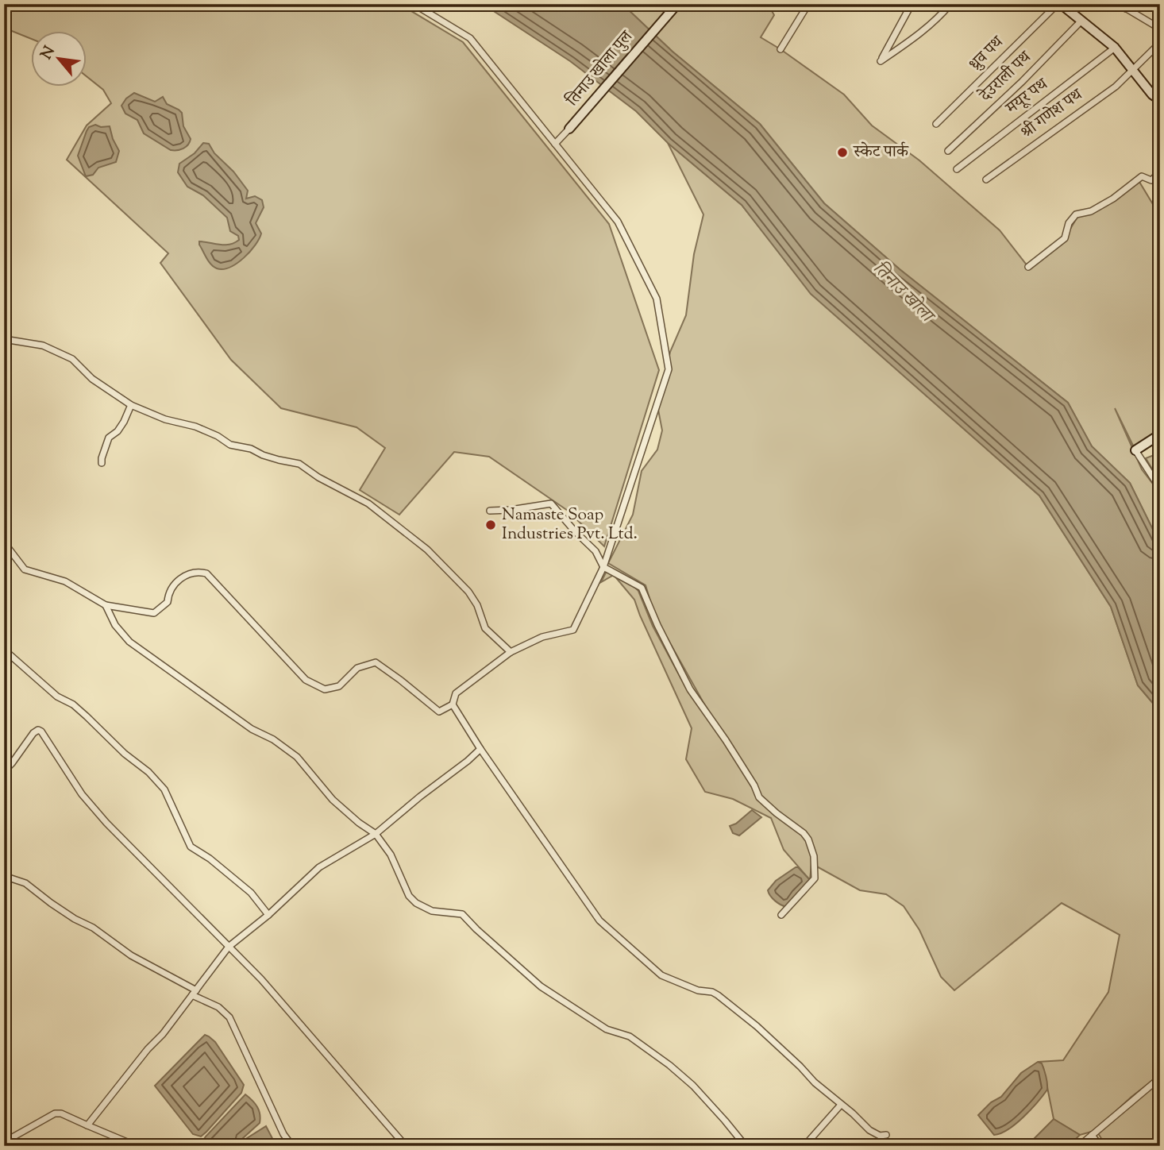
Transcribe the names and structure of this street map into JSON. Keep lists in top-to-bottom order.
{
  "streets": {
    "street": [
      "ध्रुव पथ",
      "तिनाउ खोला पुल",
      "देउराली पथ",
      "मयूर पथ",
      "श्री गणेश पथ"
    ]
  },
  "water": ["तिनाउ खोला"],
  "places": ["स्केट पार्क", "Namaste Soap Industries Pvt. Ltd."],
  "north": "top left"
}
